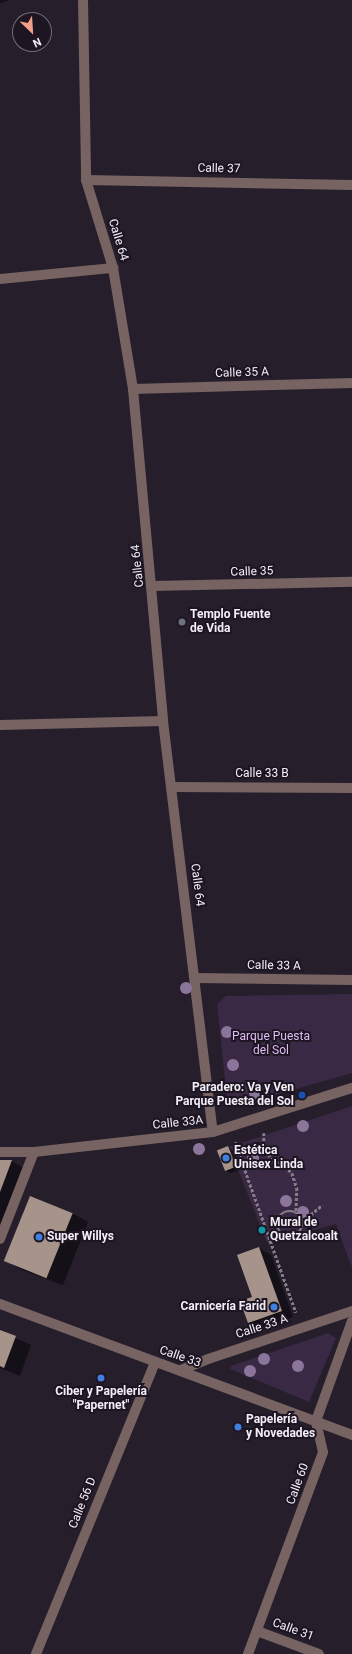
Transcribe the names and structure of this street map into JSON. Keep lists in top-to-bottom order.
{
  "streets": {
    "street": [
      "Calle 37",
      "Calle 64",
      "Calle 35 A",
      "Calle 35",
      "Calle 33 B",
      "Calle 33 A",
      "Calle 33A",
      "Calle 33",
      "Calle 60",
      "Calle 56 D",
      "Calle 31"
    ]
  },
  "crossings": [
    ["Calle 37", "Calle 64"],
    ["Calle 64", "Calle 35 A"],
    ["Calle 64", "Calle 35"],
    ["Calle 64", "Calle 33 B"],
    ["Calle 64", "Calle 33 A"],
    ["Calle 64", "Calle 33A"],
    ["Calle 33 A", "Calle 33"],
    ["Calle 33", "Calle 60"],
    ["Calle 33", "Calle 56 D"],
    ["Calle 60", "Calle 31"]
  ],
  "parks": ["Parque Puesta del Sol"],
  "places": [
    "Templo Fuente de Vida",
    "Paradero: Va y Ven Parque Puesta del Sol",
    "Estética Unisex Linda",
    "Mural de Quetzalcoalt",
    "Super Willys",
    "Carnicería Farid",
    "Ciber y Papelería \"Papernet\"",
    "Papelería y Novedades"
  ],
  "north": "bottom right"
}
